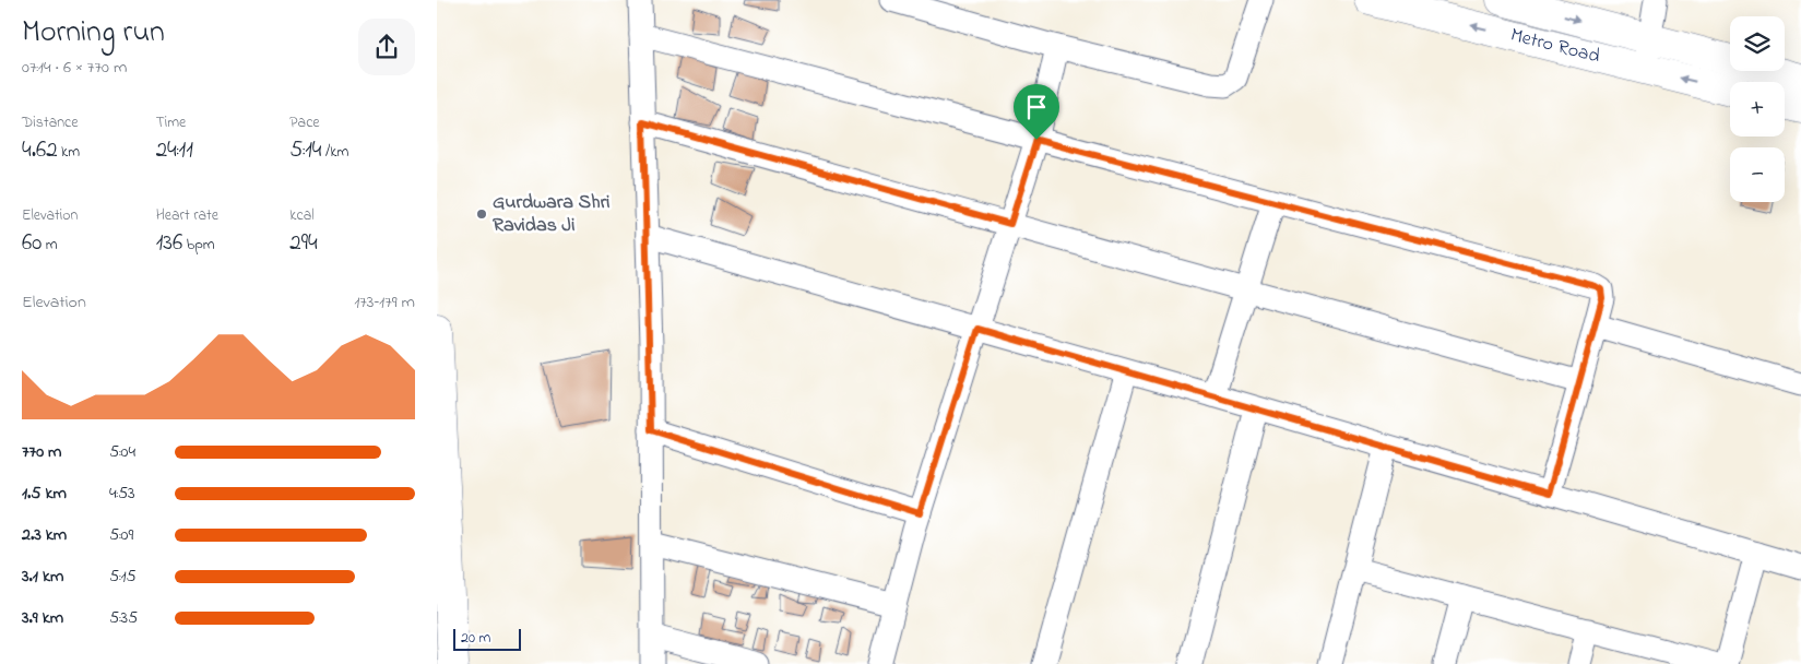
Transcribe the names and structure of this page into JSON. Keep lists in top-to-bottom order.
{
  "streets": {
    "street": ["Metro Road"]
  },
  "places": ["Gurdwara Shri Ravidas Ji"],
  "scale_bar": "20 m",
  "page": {
    "heading": ["Morning run", "07:14 · 6 × 770 m"],
    "map_buttons": ["+", "−"],
    "stats": [
      ["Distance", "4.62 km"],
      ["Time", "24:11"],
      ["Pace", "5:14 /km"],
      ["Elevation", "60 m"],
      ["Heart rate", "136 bpm"],
      ["kcal", "294"]
    ],
    "chart": ["Elevation", "173–179 m"],
    "list": [
      {
        "name": "770 m",
        "note": "5:04"
      },
      {
        "name": "1.5 km",
        "note": "4:53"
      },
      {
        "name": "2.3 km",
        "note": "5:09"
      },
      {
        "name": "3.1 km",
        "note": "5:15"
      },
      {
        "name": "3.9 km",
        "note": "5:35"
      }
    ],
    "scale": "20 m"
  }
}
